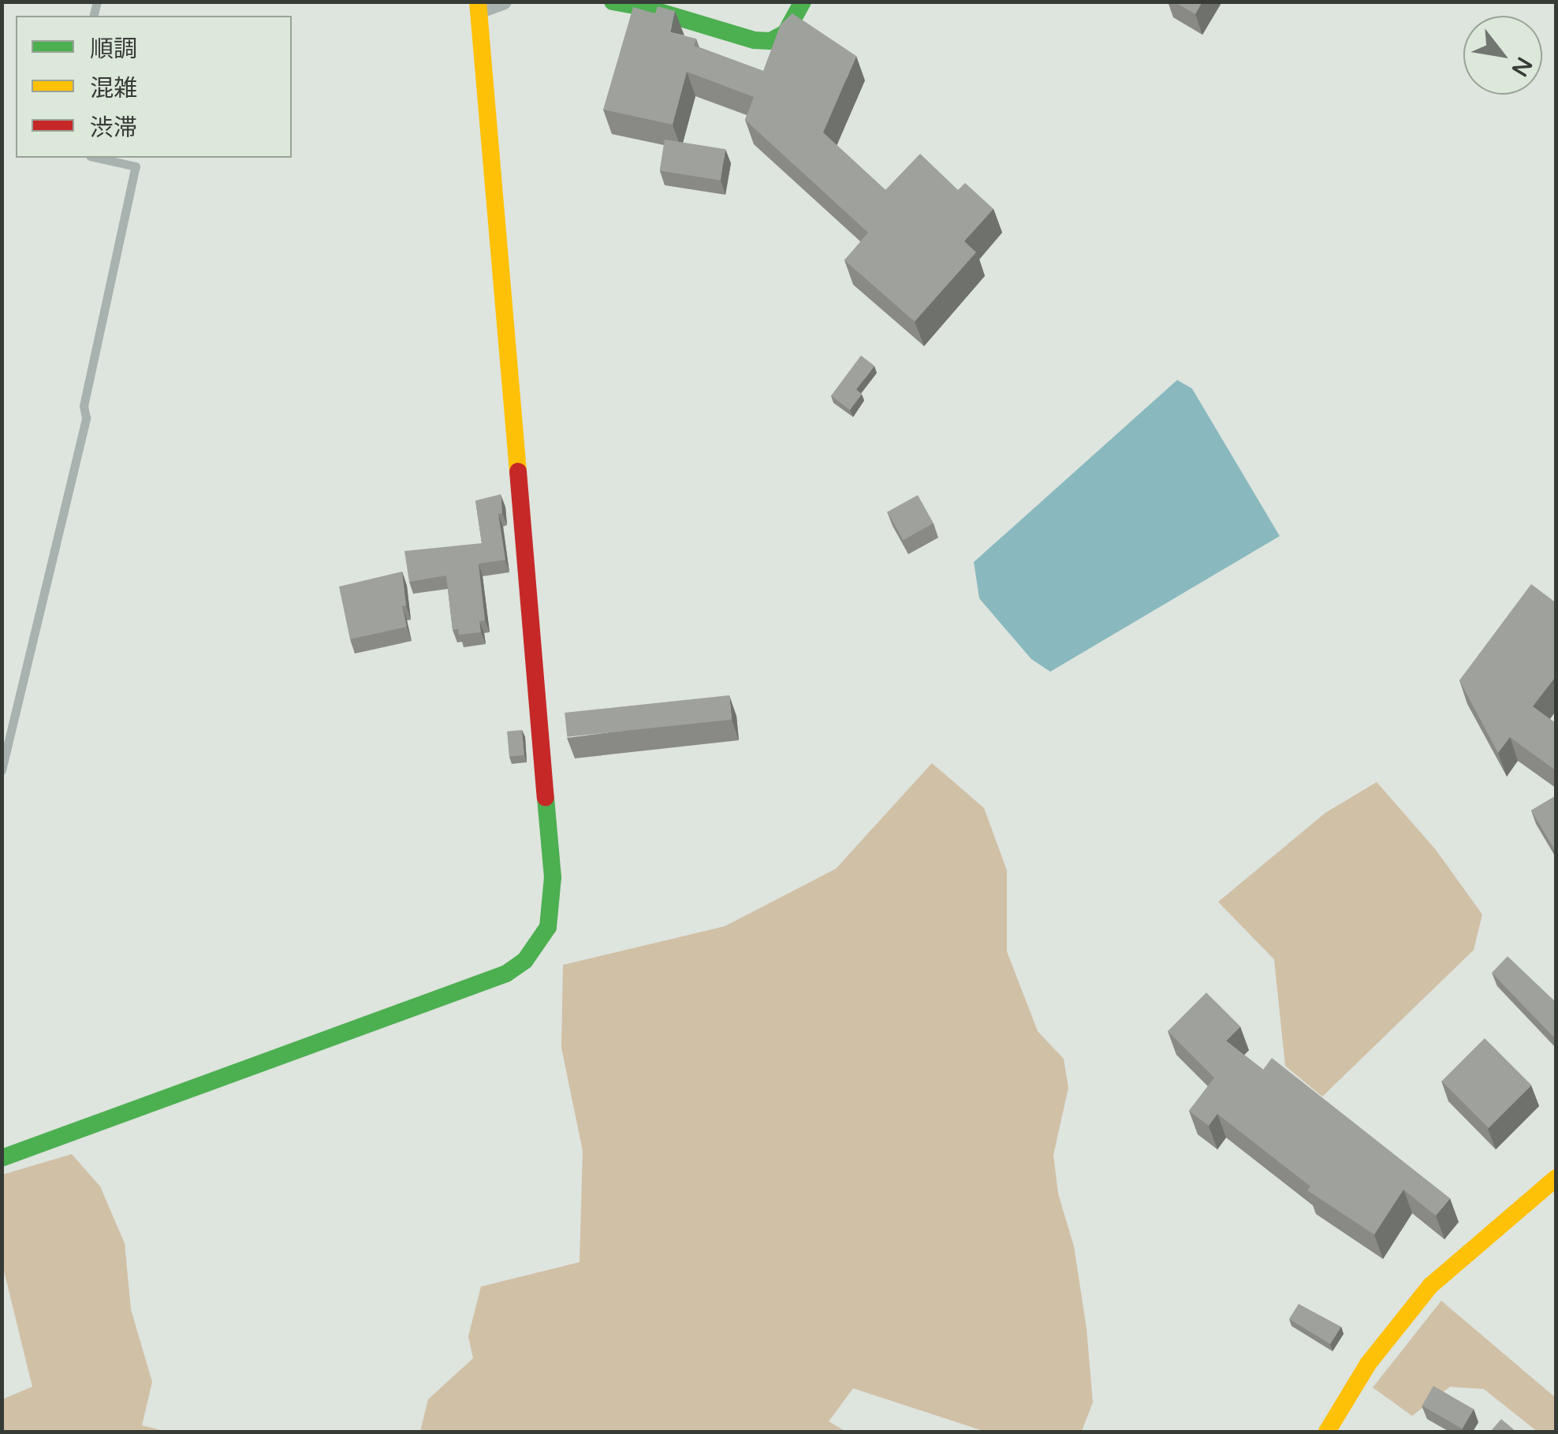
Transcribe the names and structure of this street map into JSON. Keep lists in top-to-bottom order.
{
  "legend": ["順調", "混雑", "渋滞"],
  "north": "bottom right"
}
